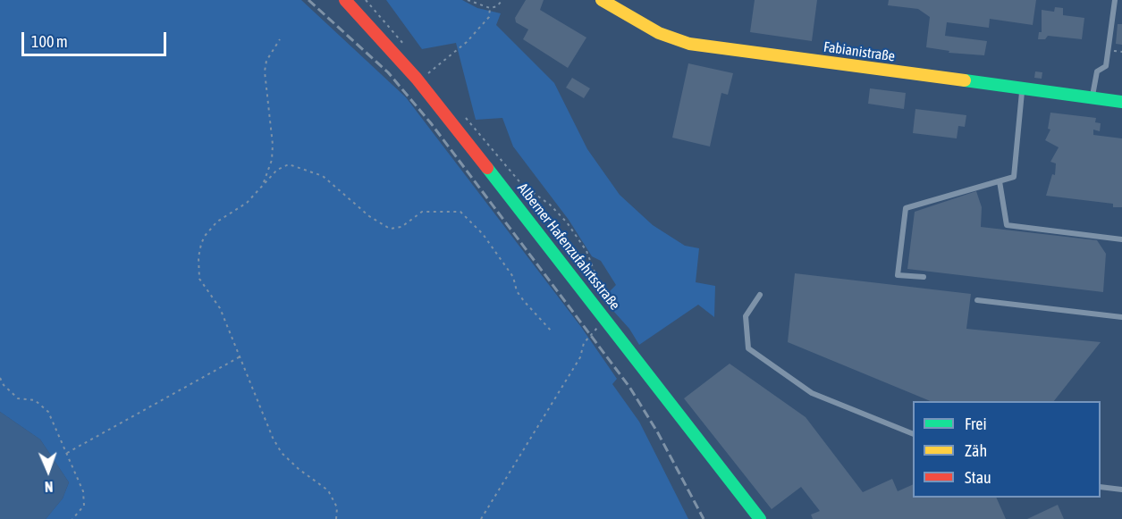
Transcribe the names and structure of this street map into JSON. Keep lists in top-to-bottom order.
{
  "streets": {
    "main road": ["Fabianistraße", "Alberner Hafenzufahrtsstraße"]
  },
  "legend": ["Frei", "Zäh", "Stau"],
  "scale_bar": "100 m",
  "north": "bottom"
}
